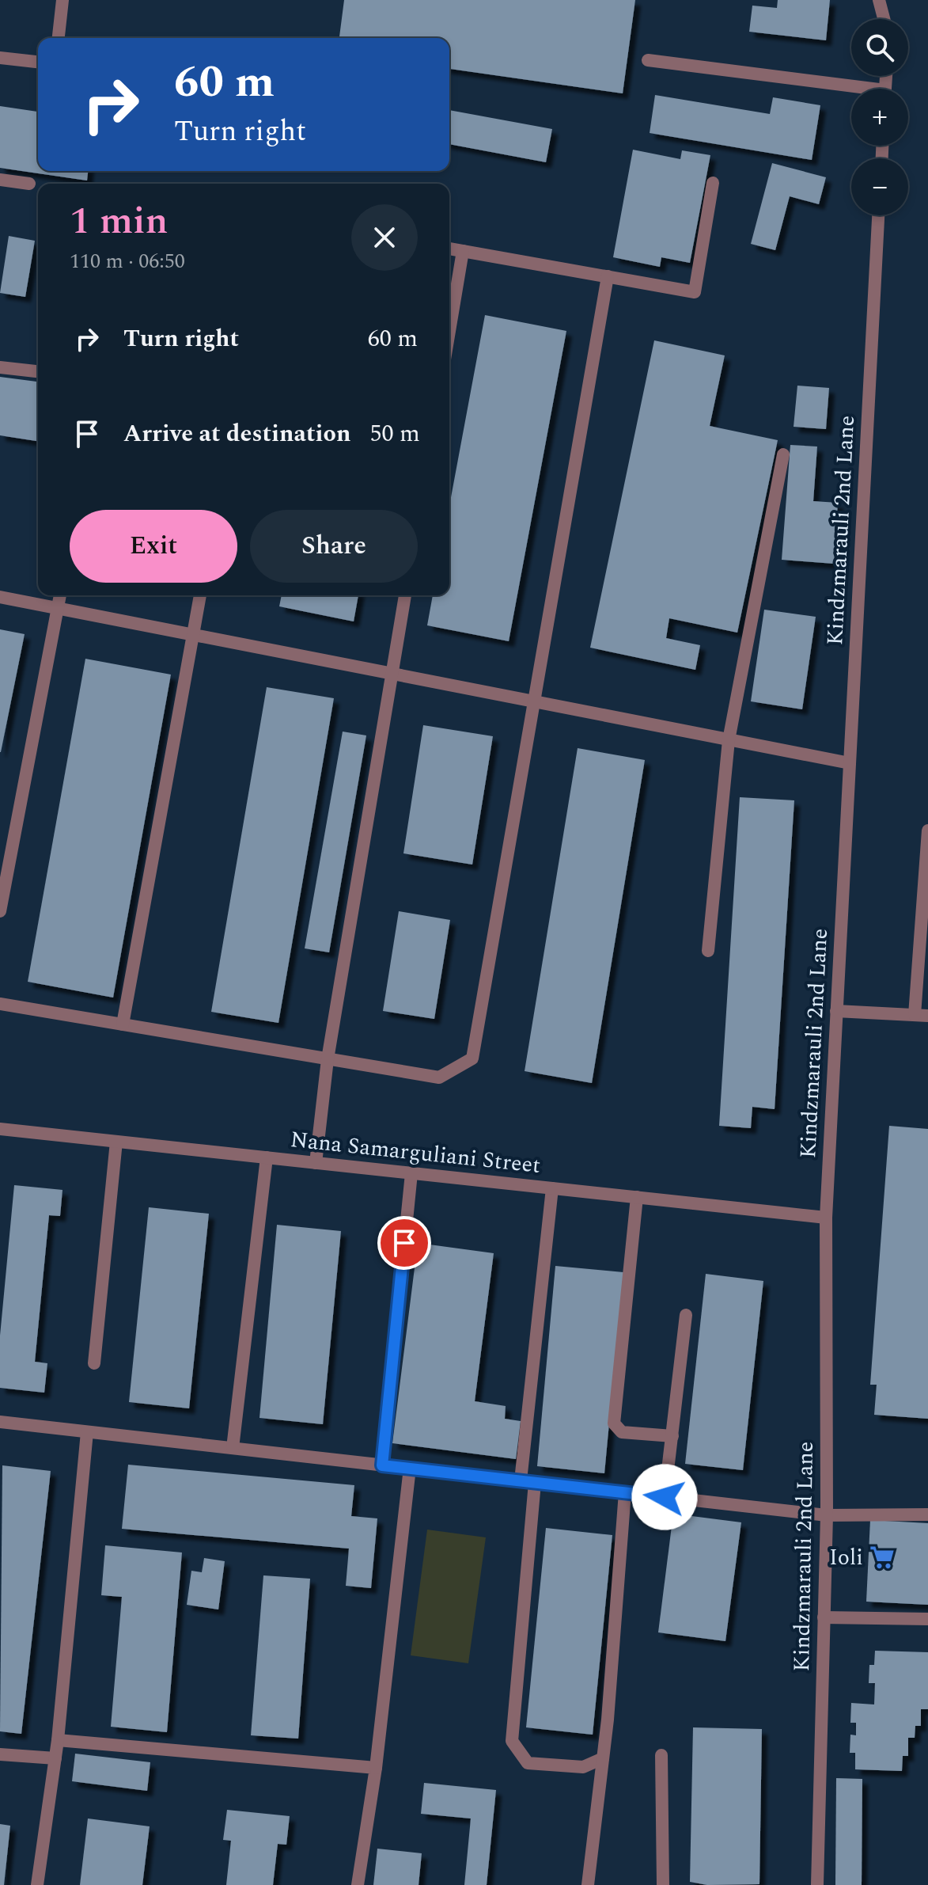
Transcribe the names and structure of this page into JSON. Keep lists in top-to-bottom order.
{
  "streets": {
    "street": ["Kindzmarauli 2nd Lane", "Nana Samarguliani Street"]
  },
  "crossings": [
    ["Kindzmarauli 2nd Lane", "Nana Samarguliani Street"]
  ],
  "places": {
    "supermarket": ["Ioli"]
  },
  "page": {
    "map_buttons": ["+", "−"],
    "turn": ["60 m", "Turn right"],
    "heading": ["1 min", "110 m · 06:50"],
    "list": [
      {
        "name": "Turn right",
        "value": "60 m"
      },
      {
        "name": "Arrive at destination",
        "value": "50 m"
      }
    ],
    "buttons": ["Exit", "Share"]
  }
}
